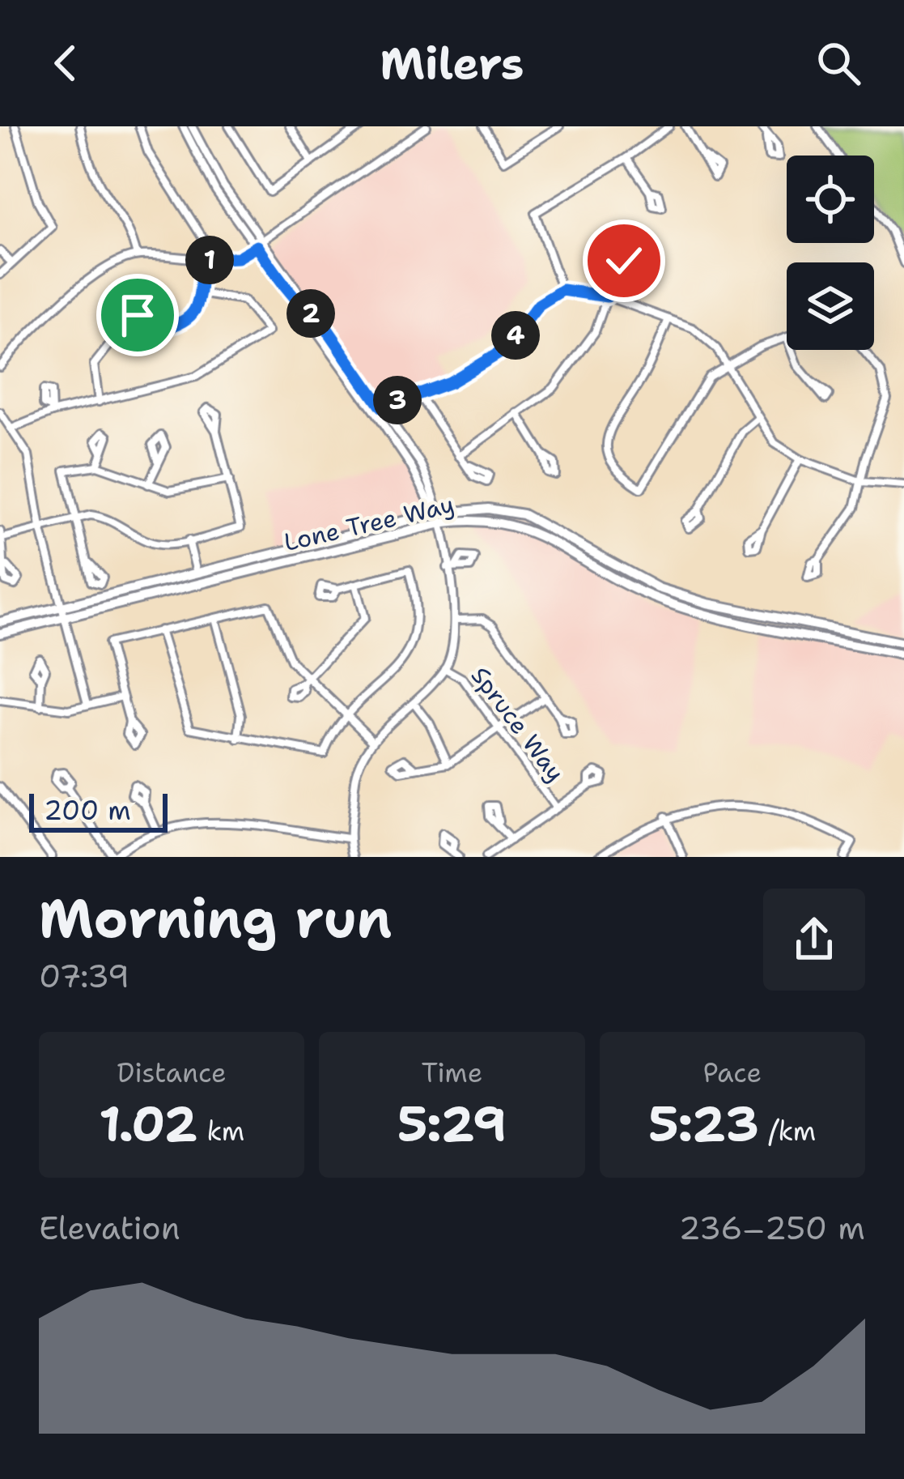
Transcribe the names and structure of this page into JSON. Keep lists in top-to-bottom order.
{
  "streets": {
    "main road": ["Lone Tree Way"],
    "street": ["Spruce Way"]
  },
  "scale_bar": "200 m",
  "page": {
    "header": "Milers",
    "pins": [
      "1",
      "2",
      "4",
      "3"
    ],
    "scale": "200 m",
    "heading": ["Morning run", "07:39"],
    "stats": [
      ["Distance", "1.02 km"],
      ["Time", "5:29"],
      ["Pace", "5:23 /km"]
    ],
    "chart": ["Elevation", "236–250 m"]
  }
}
